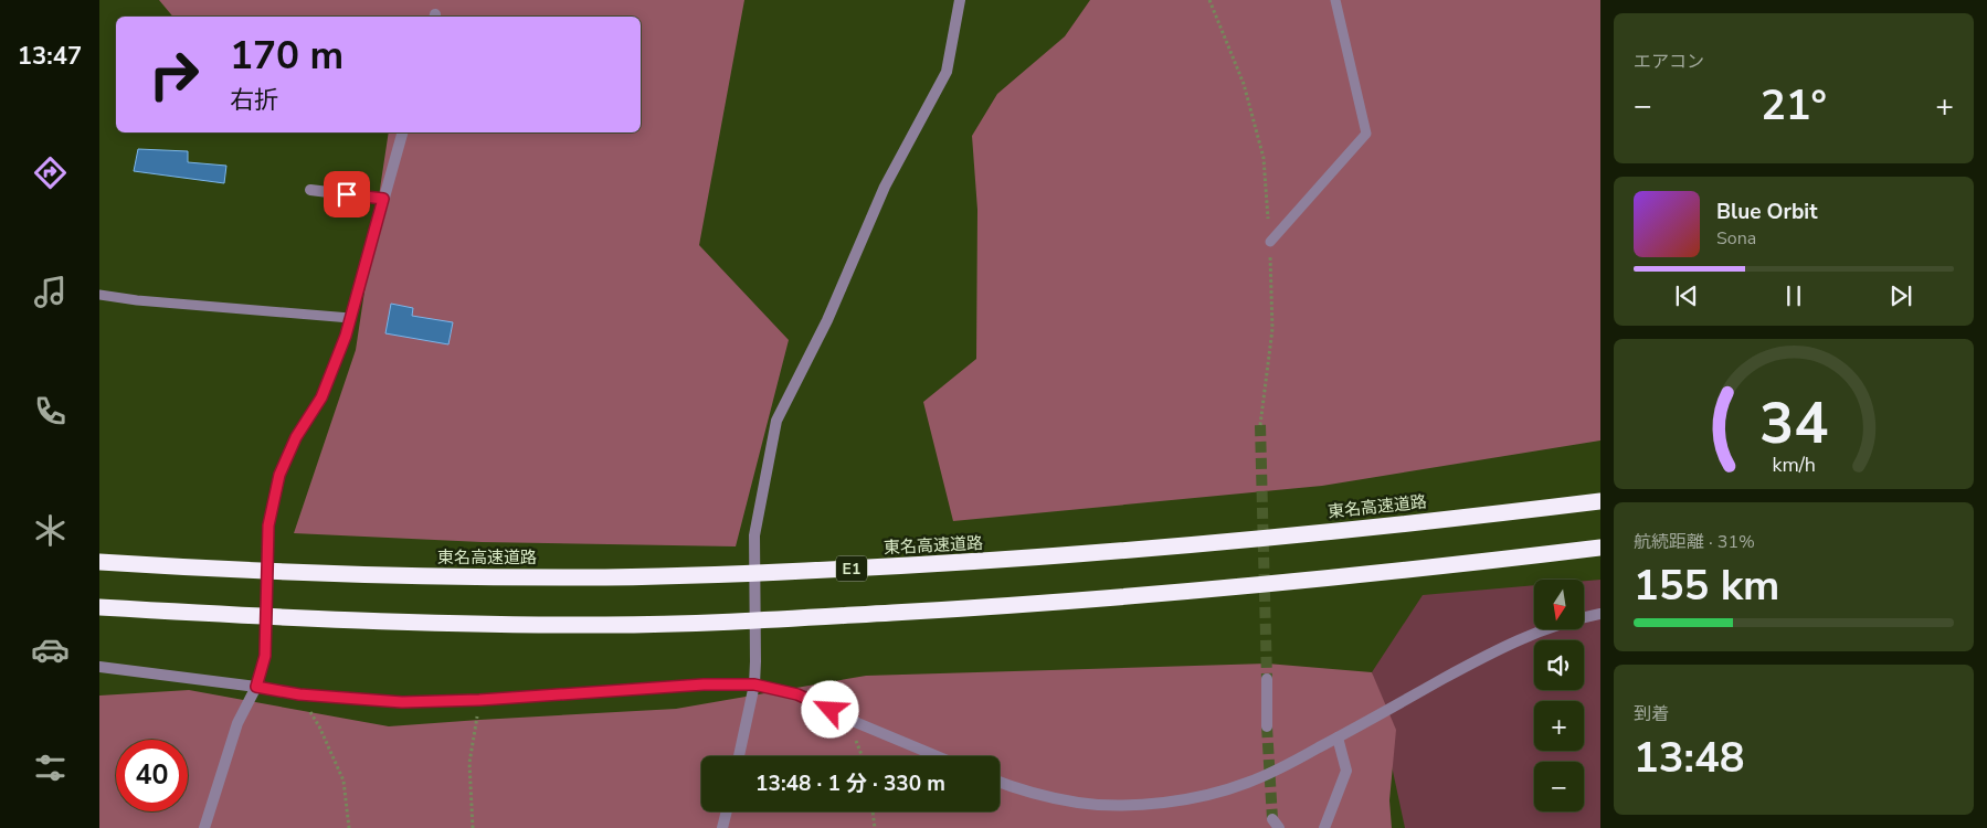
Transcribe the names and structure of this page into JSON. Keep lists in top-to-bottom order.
{
  "streets": {
    "highway": ["東名高速道路", "E1"]
  },
  "north": "bottom",
  "page": {
    "tabs": "13:47",
    "tile": [
      "エアコン",
      ["航続距離 · 31%", "155 km"],
      ["到着", "13:48"]
    ],
    "turn": ["170 m", "右折"],
    "heat": ["−", "21°", "+"],
    "song": ["Blue Orbit", "Sona"],
    "map_buttons": ["+", "−"],
    "limit": "40",
    "trip": "13:48 · 1 分 · 330 m",
    "gauge": ["34", "km/h"]
  }
}
